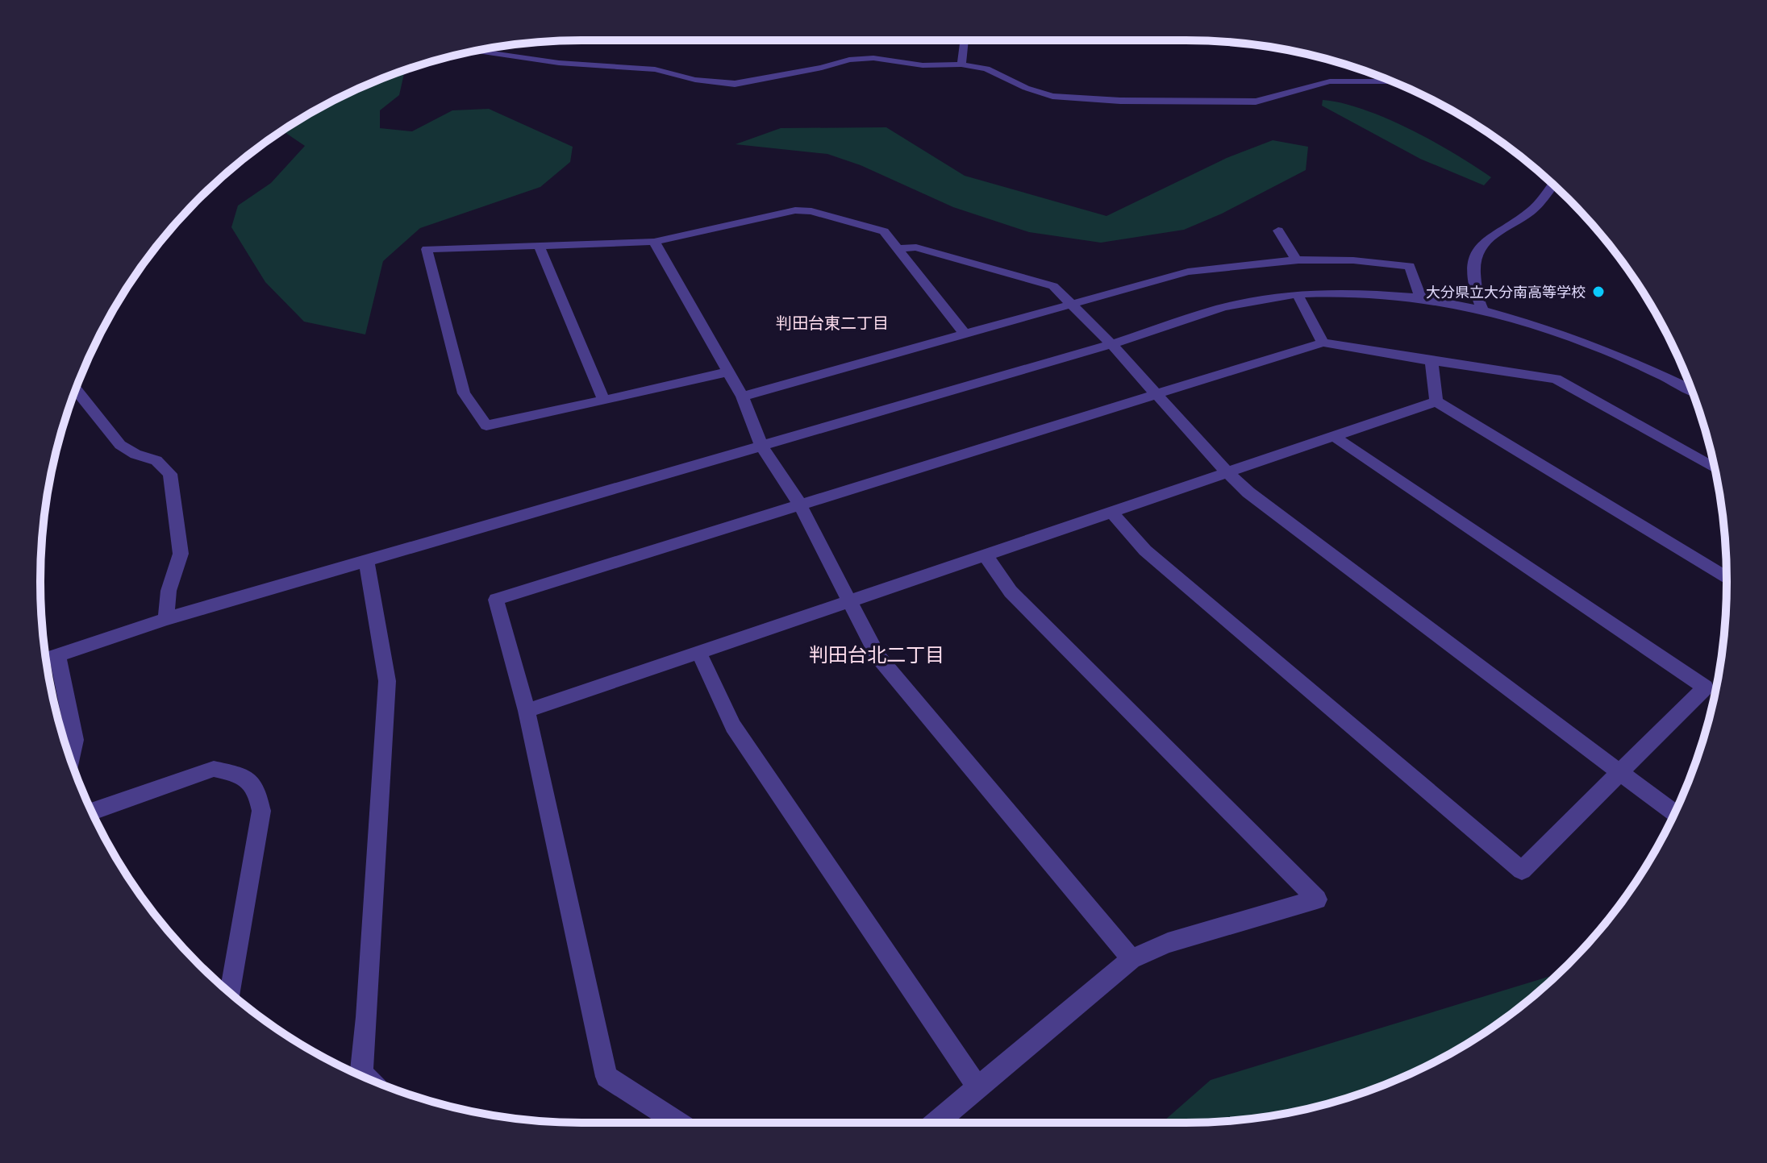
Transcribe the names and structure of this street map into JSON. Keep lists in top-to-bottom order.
{
  "districts": ["判田台東二丁目", "判田台北二丁目"],
  "places": ["大分県立大分南高等学校"]
}
